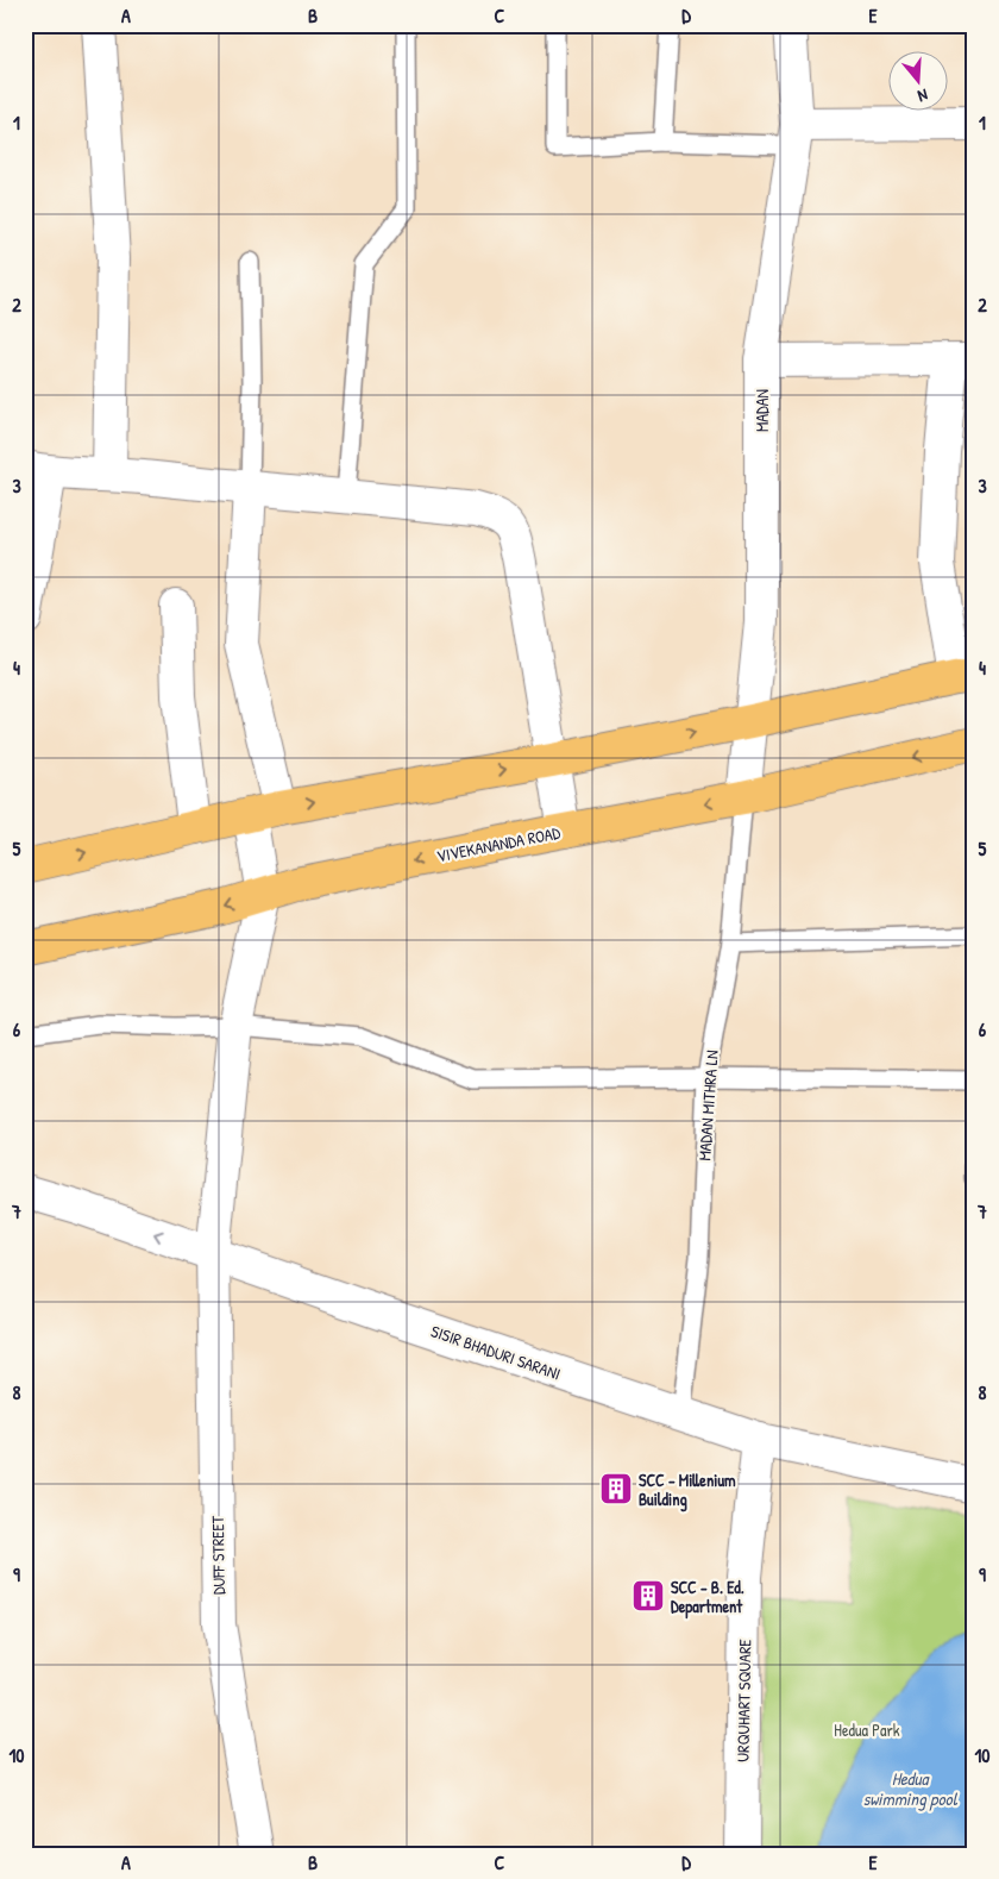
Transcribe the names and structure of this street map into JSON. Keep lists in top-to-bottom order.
{
  "streets": {
    "main road": ["VIVEKANANDA ROAD"],
    "street": [
      "MADAN",
      "SISIR BHADURI SARANI",
      "DUFF STREET",
      "URQUHART SQUARE"
    ],
    "lane": ["MADAN MITHRA LN"]
  },
  "crossings": [
    ["MADAN", "VIVEKANANDA ROAD"],
    ["MADAN", "MADAN MITHRA LN"],
    ["VIVEKANANDA ROAD", "MADAN MITHRA LN"],
    ["VIVEKANANDA ROAD", "DUFF STREET"],
    ["MADAN MITHRA LN", "SISIR BHADURI SARANI"],
    ["SISIR BHADURI SARANI", "DUFF STREET"],
    ["SISIR BHADURI SARANI", "URQUHART SQUARE"]
  ],
  "water": ["Hedua swimming pool"],
  "parks": ["Hedua Park"],
  "places": {
    "building": ["SCC - Millenium Building", "SCC - B. Ed. Department"]
  },
  "north": "bottom",
  "grid": {
    "columns": [
      "A",
      "B",
      "C",
      "D",
      "E"
    ],
    "rows": [
      "1",
      "2",
      "3",
      "4",
      "5",
      "6",
      "7",
      "8",
      "9",
      "10"
    ]
  }
}
